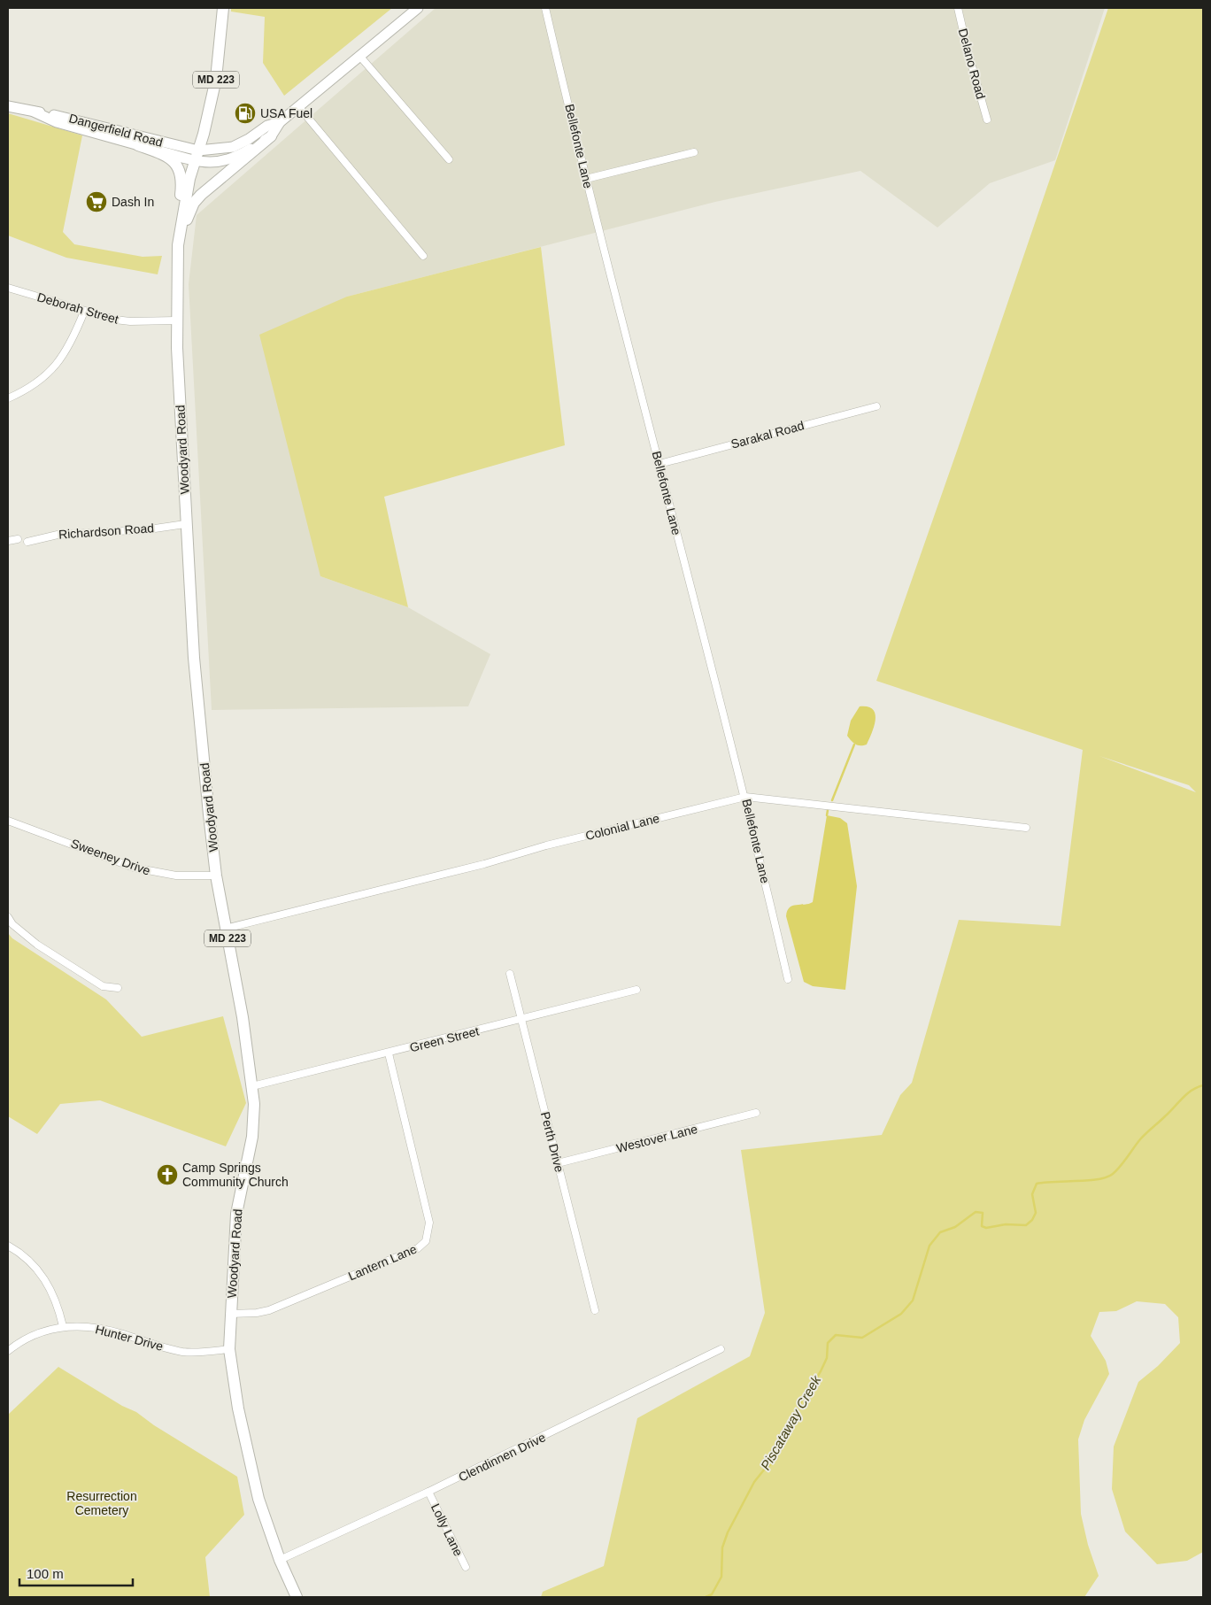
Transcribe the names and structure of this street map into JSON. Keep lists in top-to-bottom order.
{
  "streets": {
    "main road": ["MD 223", "Dangerfield Road", "Woodyard Road"],
    "street": [
      "Delano Road",
      "Bellefonte Lane",
      "Deborah Street",
      "Sarakal Road",
      "Richardson Road",
      "Colonial Lane",
      "Sweeney Drive",
      "Green Street",
      "Westover Lane",
      "Perth Drive",
      "Lantern Lane",
      "Hunter Drive",
      "Clendinnen Drive",
      "Lolly Lane"
    ]
  },
  "crossings": [
    ["Dangerfield Road", "Woodyard Road"],
    ["Bellefonte Lane", "Sarakal Road"],
    ["Bellefonte Lane", "Colonial Lane"],
    ["Deborah Street", "Woodyard Road"],
    ["Woodyard Road", "Richardson Road"],
    ["Woodyard Road", "Colonial Lane"],
    ["Woodyard Road", "Sweeney Drive"],
    ["Woodyard Road", "Green Street"],
    ["Woodyard Road", "Lantern Lane"],
    ["Woodyard Road", "Hunter Drive"],
    ["Woodyard Road", "Clendinnen Drive"],
    ["Green Street", "Perth Drive"],
    ["Green Street", "Lantern Lane"],
    ["Westover Lane", "Perth Drive"],
    ["Clendinnen Drive", "Lolly Lane"]
  ],
  "water": ["Piscataway Creek"],
  "parks": ["Resurrection Cemetery"],
  "places": {
    "fuel station": ["USA Fuel"],
    "supermarket": ["Dash In"],
    "church": ["Camp Springs Community Church"]
  },
  "scale_bar": "100 m"
}
